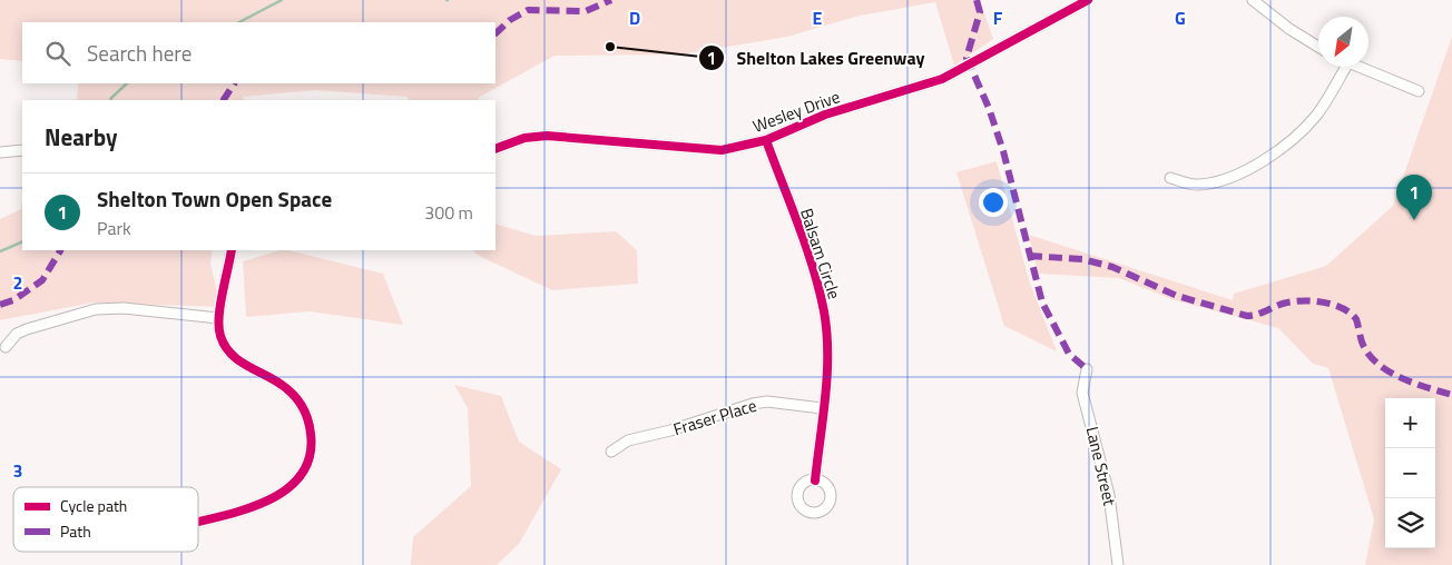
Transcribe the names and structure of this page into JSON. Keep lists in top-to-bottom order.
{
  "streets": {
    "street": [
      "Wesley Drive",
      "Balsam Circle",
      "Fraser Place",
      "Lane Street"
    ]
  },
  "crossings": [
    ["Wesley Drive", "Balsam Circle"],
    ["Balsam Circle", "Fraser Place"]
  ],
  "places": ["Shelton Lakes Greenway"],
  "legend": ["Cycle path", "Path"],
  "north": "bottom left",
  "page": {
    "search": "Search here",
    "heading": "Nearby",
    "list": [
      {
        "mark": "1",
        "name": "Shelton Town Open Space",
        "note": "Park",
        "value": "300 m"
      }
    ],
    "pins": "1",
    "map_buttons": ["+", "−"]
  },
  "grid": {
    "columns": [
      "D",
      "E",
      "F",
      "G"
    ],
    "rows": ["2", "3"]
  }
}
